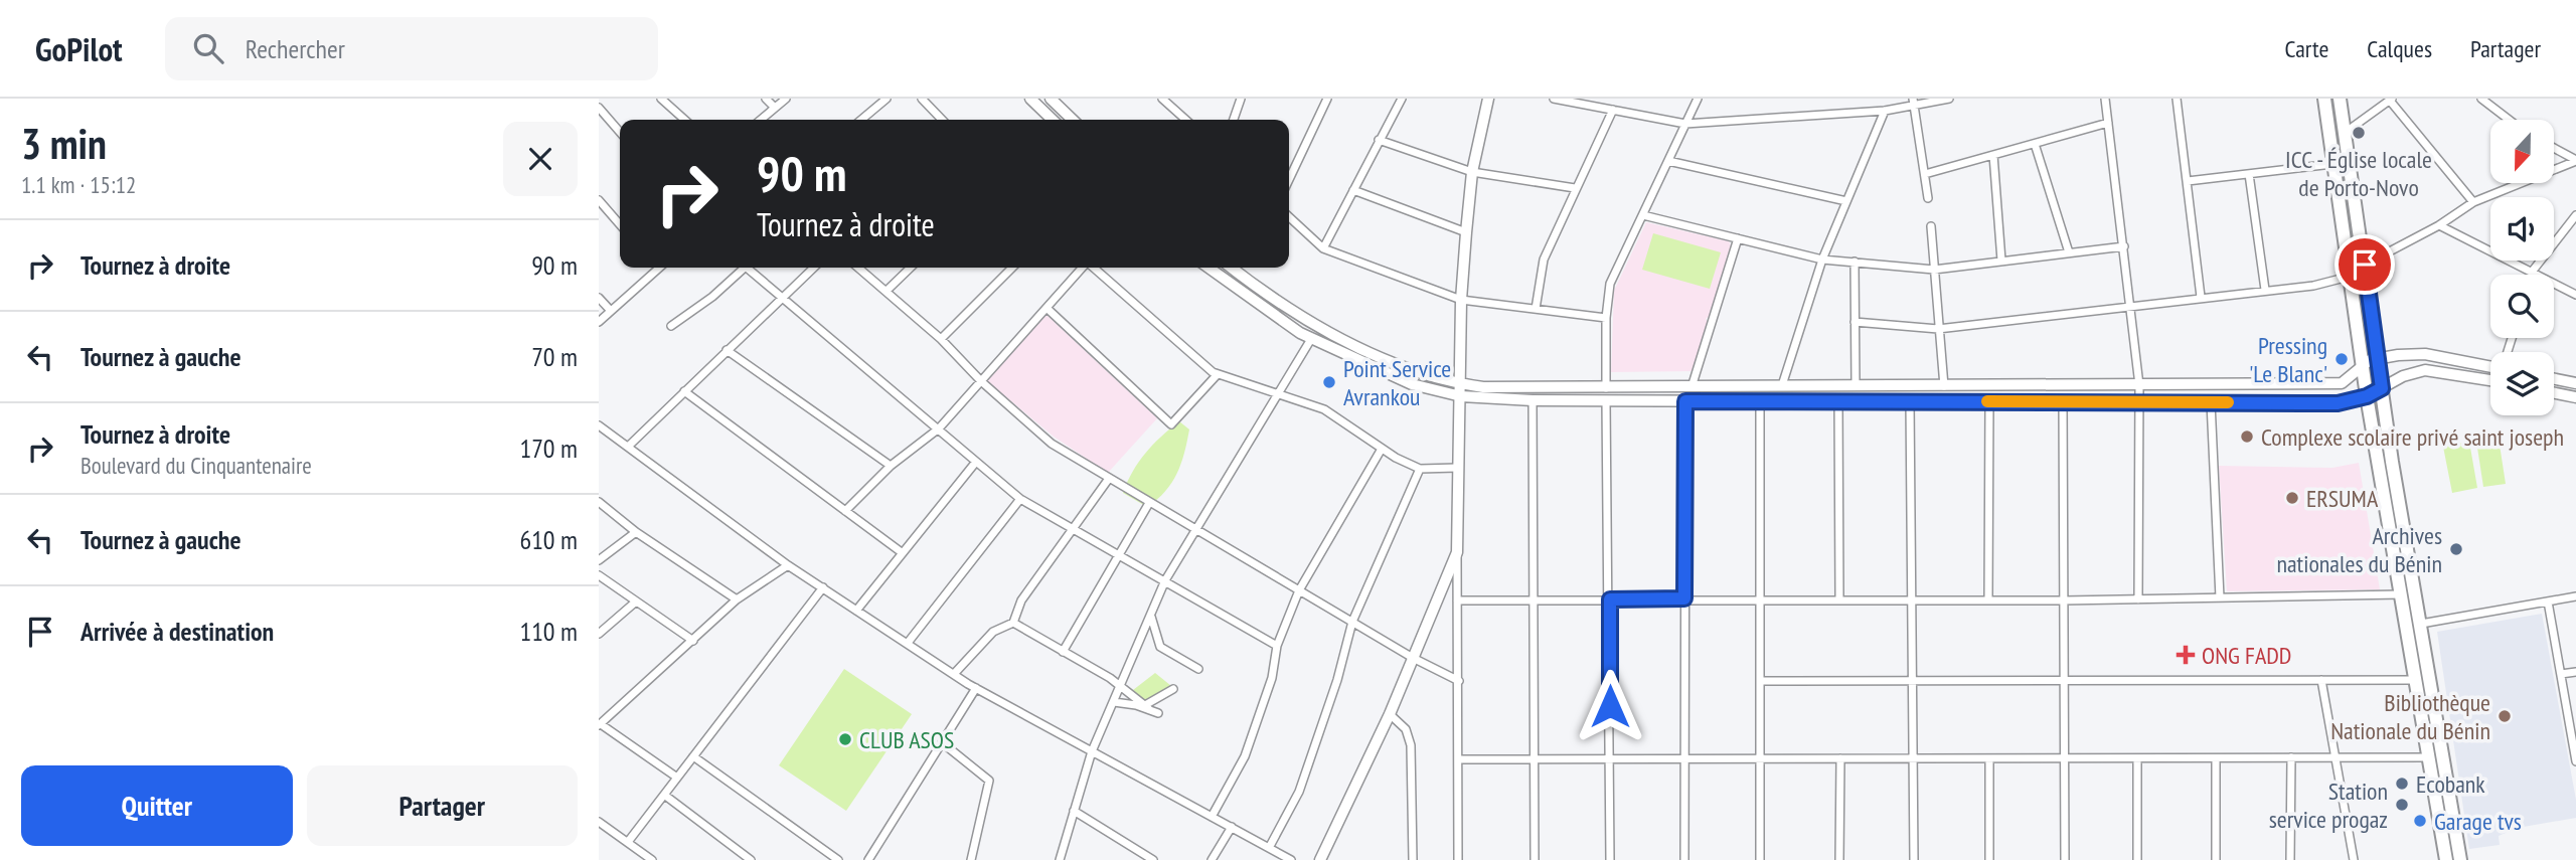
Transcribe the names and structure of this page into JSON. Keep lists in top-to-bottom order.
{
  "places": {
    "other": [
      "ICC - Église locale de Porto-Novo",
      "Pressing 'Le Blanc'",
      "Point Service Avrankou",
      "Complexe scolaire privé saint joseph",
      "ERSUMA",
      "Archives nationales du Bénin",
      "Bibliothèque Nationale du Bénin",
      "CLUB ASOS",
      "Ecobank",
      "Station service progaz",
      "Garage tvs"
    ],
    "health": ["ONG FADD"]
  },
  "north": "bottom",
  "page": {
    "header": "GoPilot",
    "search": "Rechercher",
    "nav": ["Carte", "Calques", "Partager"],
    "heading": ["3 min", "1.1 km · 15:12"],
    "turn": ["90 m", "Tournez à droite"],
    "list": [
      {
        "name": "Tournez à droite",
        "value": "90 m"
      },
      {
        "name": "Tournez à gauche",
        "value": "70 m"
      },
      {
        "name": "Tournez à droite",
        "note": "Boulevard du Cinquantenaire",
        "value": "170 m"
      },
      {
        "name": "Tournez à gauche",
        "value": "610 m"
      },
      {
        "name": "Arrivée à destination",
        "value": "110 m"
      }
    ],
    "buttons": ["Quitter", "Partager"]
  }
}
